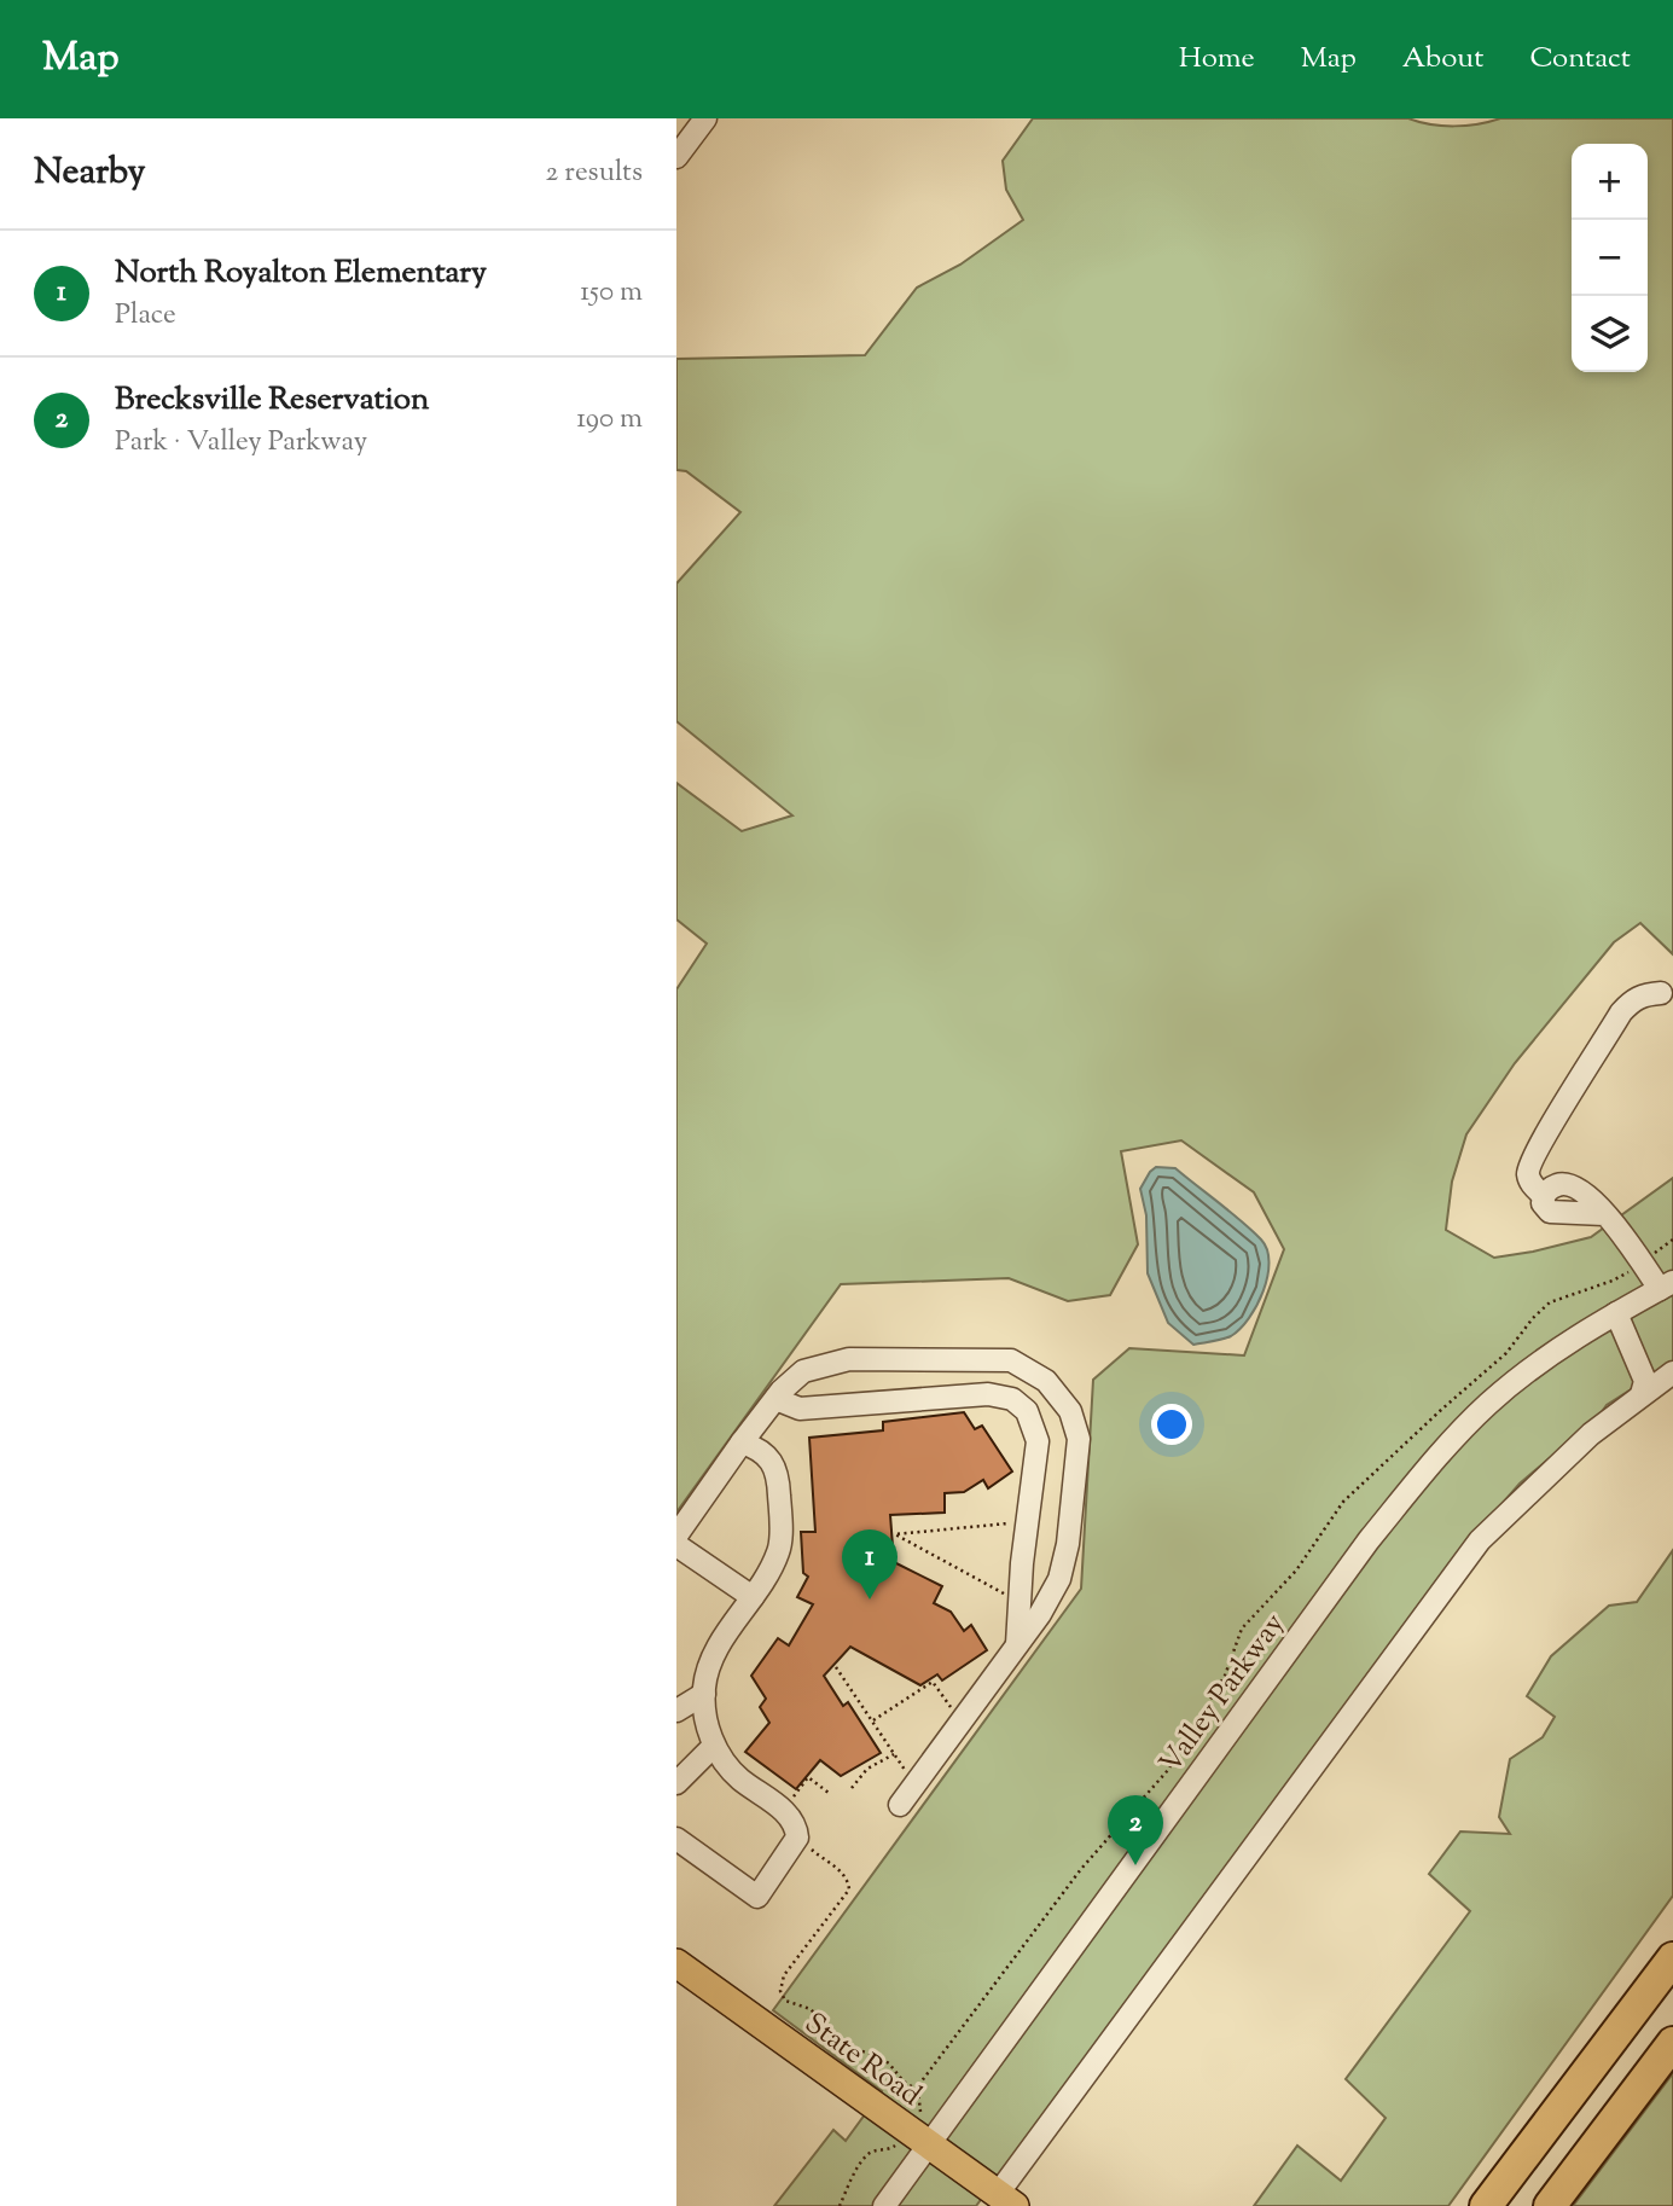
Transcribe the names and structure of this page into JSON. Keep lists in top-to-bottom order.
{
  "streets": {
    "main road": ["State Road"],
    "street": ["Valley Parkway"]
  },
  "crossings": [
    ["Valley Parkway", "State Road"]
  ],
  "page": {
    "header": "Map",
    "nav": [
      "Home",
      "Map",
      "About",
      "Contact"
    ],
    "heading": ["Nearby", "2 results"],
    "map_buttons": ["+", "−"],
    "list": [
      {
        "mark": "1",
        "name": "North Royalton Elementary",
        "note": "Place",
        "value": "150 m"
      },
      {
        "mark": "2",
        "name": "Brecksville Reservation",
        "note": "Park · Valley Parkway",
        "value": "190 m"
      }
    ],
    "pins": ["1", "2"]
  }
}
